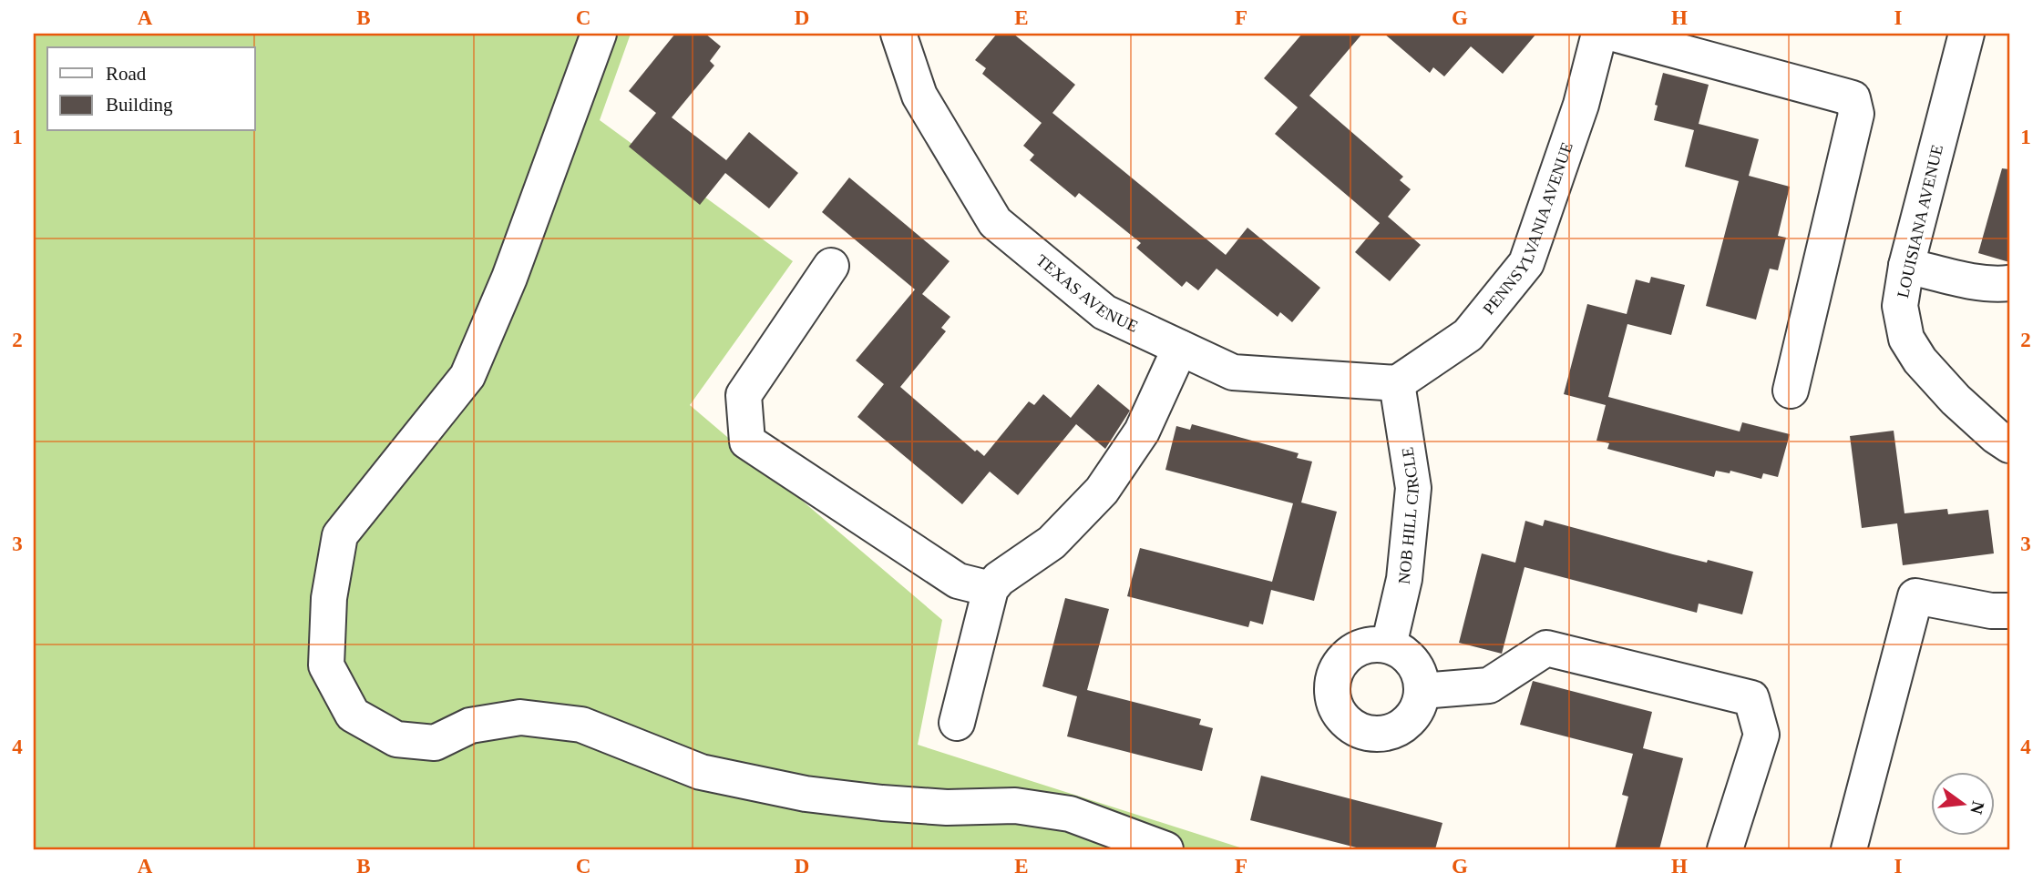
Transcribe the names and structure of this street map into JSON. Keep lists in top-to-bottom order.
{
  "streets": {
    "street": [
      "LOUISIANA AVENUE",
      "PENNSYLVANIA AVENUE",
      "TEXAS AVENUE",
      "NOB HILL CIRCLE"
    ]
  },
  "crossings": [
    ["PENNSYLVANIA AVENUE", "TEXAS AVENUE"],
    ["PENNSYLVANIA AVENUE", "NOB HILL CIRCLE"],
    ["TEXAS AVENUE", "NOB HILL CIRCLE"]
  ],
  "legend": ["Road", "Building"],
  "north": "right",
  "grid": {
    "columns": [
      "A",
      "B",
      "C",
      "D",
      "E",
      "F",
      "G",
      "H",
      "I"
    ],
    "rows": [
      "1",
      "2",
      "3",
      "4"
    ]
  }
}
